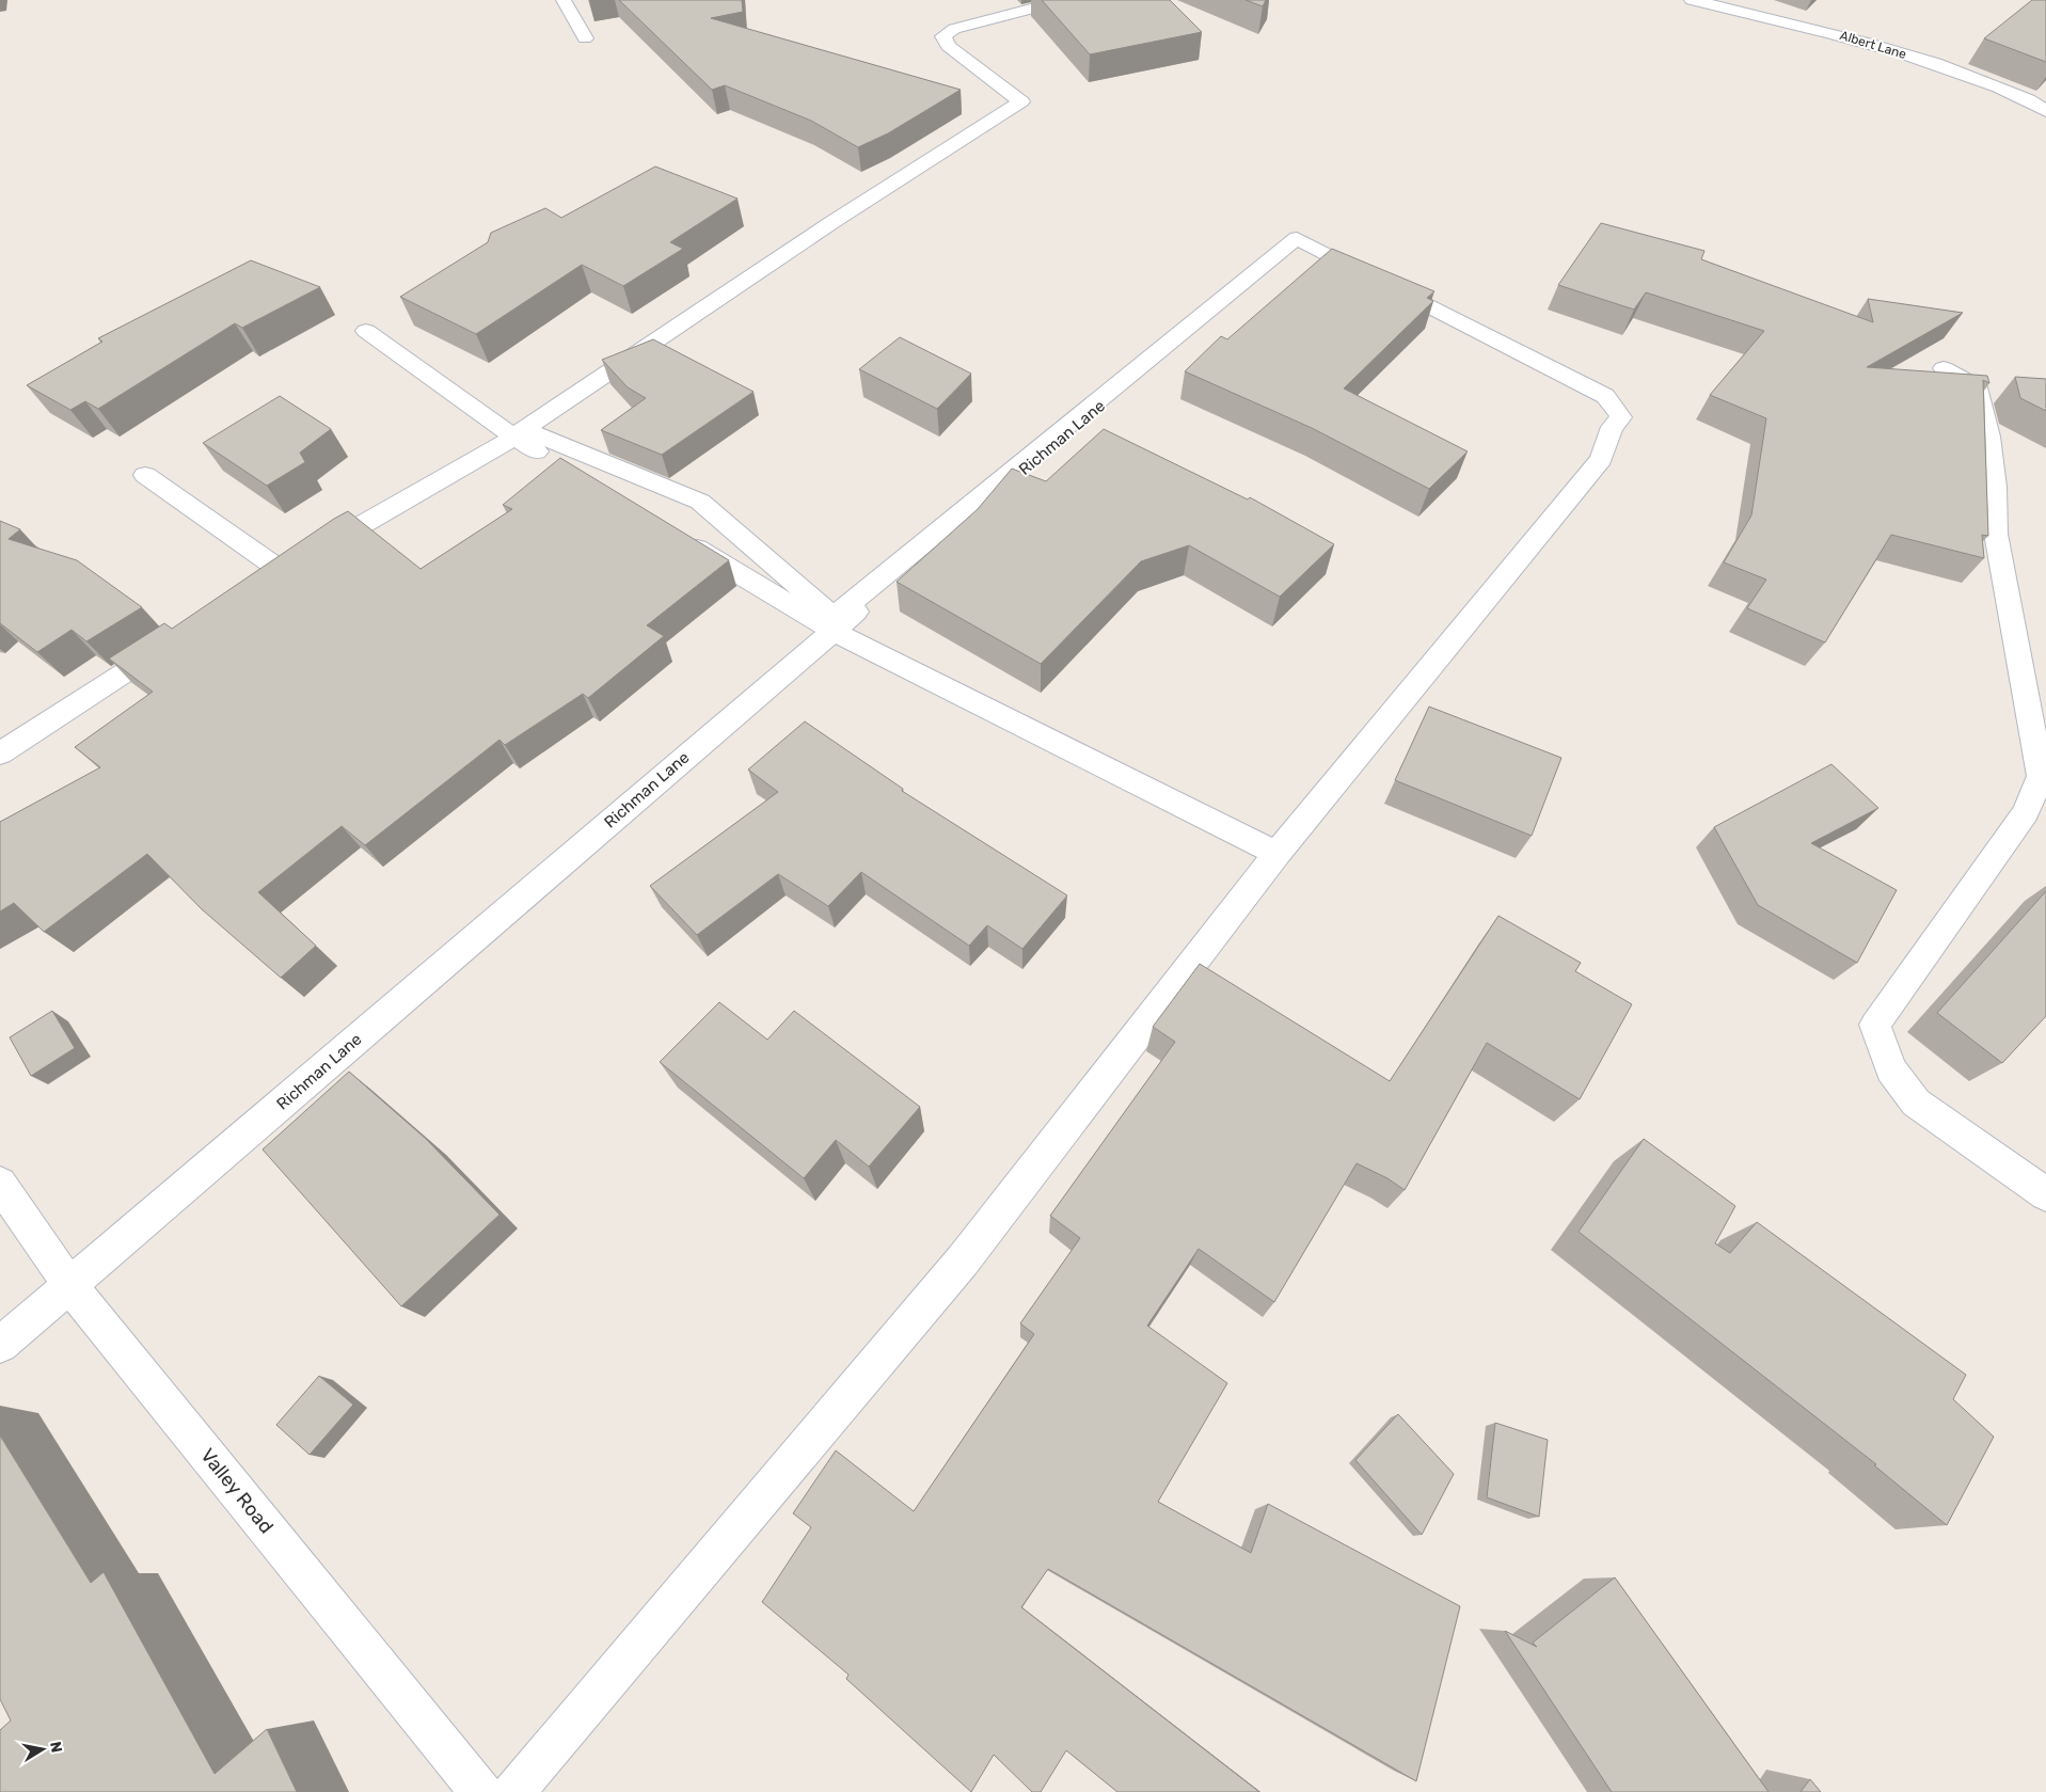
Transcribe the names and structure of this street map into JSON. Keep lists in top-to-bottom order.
{
  "streets": {
    "street": ["Albert Lane", "Richman Lane", "Valley Road"]
  },
  "crossings": [
    ["Richman Lane", "Valley Road"]
  ],
  "north": "right"
}
